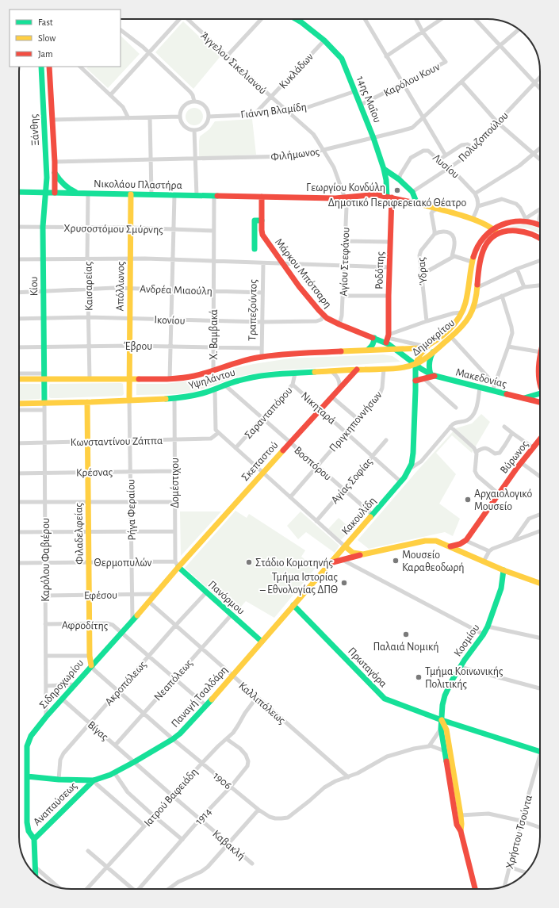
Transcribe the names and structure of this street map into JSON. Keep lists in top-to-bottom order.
{
  "streets": {
    "main road": [
      "14ης Μαΐου",
      "Ξάνθης",
      "Νικολάου Πλαστήρα",
      "Γεωργίου Κονδύλη",
      "Ροδόπης",
      "Μάρκου Μπότσαρη",
      "Κίου",
      "Απόλλωνος",
      "Δημοκρίτου",
      "Μακεδονίας",
      "Υψηλάντου",
      "Βύρωνος",
      "Σκεπαστού",
      "Κακουλίδη",
      "Φιλαδελφείας",
      "Πανόρμου",
      "Κοσμίου",
      "Πρωταγόρα",
      "Σιδηροχωρίου",
      "Παναγή Τσαλδάρη",
      "Αναπαύσεως"
    ],
    "street": [
      "Άγγελου Σικελιανού",
      "Κυκλάδων",
      "Καρόλου Κουν",
      "Γιάννη Βλαμίδη",
      "Πολυζοπούλου",
      "Φιλήμωνος",
      "Λυσίου",
      "Χρυσοστόμου Σμύρνης",
      "Αγίου Στεφάνου",
      "Ύδρας",
      "Καισαρείας",
      "Ανδρέα Μιαούλη",
      "Τραπεζούντος",
      "Ικονίου",
      "Χ. Βαμβακά",
      "Έβρου",
      "Νικηταρά",
      "Σαρανταπόρου",
      "Πριγκηποννήσων",
      "Κωνσταντίνου Ζάππα",
      "Βοσπόρου",
      "Κρέσνας",
      "Αγίας Σοφίας",
      "Δομέστιχου",
      "Ρήγα Φεραίου",
      "Καρόλου Φαβιέρου",
      "Θερμοπυλών",
      "Εφέσου",
      "Αφροδίτης",
      "Νεαπόλεως",
      "Ακροπόλεως",
      "Καλλιπόλεως",
      "Βίγας",
      "1906",
      "Ιατρού Βαφειάδη",
      "1914",
      "Χρήστου Τσούντα",
      "Καβακλή"
    ]
  },
  "crossings": [
    ["Άγγελου Σικελιανού", "Κυκλάδων"],
    ["Άγγελου Σικελιανού", "Γιάννη Βλαμίδη"],
    ["Άγγελου Σικελιανού", "Φιλήμωνος"],
    ["Άγγελου Σικελιανού", "Αγίου Στεφάνου"],
    ["Κυκλάδων", "14ης Μαΐου"],
    ["Κυκλάδων", "Γιάννη Βλαμίδη"],
    ["Καρόλου Κουν", "14ης Μαΐου"],
    ["14ης Μαΐου", "Γιάννη Βλαμίδη"],
    ["14ης Μαΐου", "Φιλήμωνος"],
    ["14ης Μαΐου", "Γεωργίου Κονδύλη"],
    ["14ης Μαΐου", "Ροδόπης"],
    ["Ξάνθης", "Φιλήμωνος"],
    ["Ξάνθης", "Νικολάου Πλαστήρα"],
    ["Ξάνθης", "Κίου"],
    ["Πολυζοπούλου", "Λυσίου"],
    ["Φιλήμωνος", "Αγίου Στεφάνου"],
    ["Νικολάου Πλαστήρα", "Γεωργίου Κονδύλη"],
    ["Νικολάου Πλαστήρα", "Μάρκου Μπότσαρη"],
    ["Νικολάου Πλαστήρα", "Κίου"],
    ["Νικολάου Πλαστήρα", "Καισαρείας"],
    ["Νικολάου Πλαστήρα", "Απόλλωνος"],
    ["Νικολάου Πλαστήρα", "Χ. Βαμβακά"],
    ["Γεωργίου Κονδύλη", "Αγίου Στεφάνου"],
    ["Γεωργίου Κονδύλη", "Ροδόπης"],
    ["Γεωργίου Κονδύλη", "Μάρκου Μπότσαρη"],
    ["Γεωργίου Κονδύλη", "Δημοκρίτου"],
    ["Χρυσοστόμου Σμύρνης", "Κίου"],
    ["Χρυσοστόμου Σμύρνης", "Καισαρείας"],
    ["Χρυσοστόμου Σμύρνης", "Απόλλωνος"],
    ["Χρυσοστόμου Σμύρνης", "Χ. Βαμβακά"],
    ["Αγίου Στεφάνου", "Μάρκου Μπότσαρη"],
    ["Ροδόπης", "Μάρκου Μπότσαρη"],
    ["Ροδόπης", "Δημοκρίτου"],
    ["Μάρκου Μπότσαρη", "Ικονίου"],
    ["Μάρκου Μπότσαρη", "Δημοκρίτου"],
    ["Μάρκου Μπότσαρη", "Μακεδονίας"],
    ["Μάρκου Μπότσαρη", "Υψηλάντου"],
    ["Κίου", "Ανδρέα Μιαούλη"],
    ["Κίου", "Ικονίου"],
    ["Κίου", "Έβρου"],
    ["Κίου", "Υψηλάντου"],
    ["Κίου", "Καρόλου Φαβιέρου"],
    ["Καισαρείας", "Ανδρέα Μιαούλη"],
    ["Καισαρείας", "Ικονίου"],
    ["Καισαρείας", "Έβρου"],
    ["Καισαρείας", "Υψηλάντου"],
    ["Απόλλωνος", "Ανδρέα Μιαούλη"],
    ["Απόλλωνος", "Ικονίου"],
    ["Απόλλωνος", "Έβρου"],
    ["Απόλλωνος", "Υψηλάντου"],
    ["Απόλλωνος", "Ρήγα Φεραίου"],
    ["Ανδρέα Μιαούλη", "Τραπεζούντος"],
    ["Ανδρέα Μιαούλη", "Χ. Βαμβακά"],
    ["Τραπεζούντος", "Ικονίου"],
    ["Τραπεζούντος", "Έβρου"],
    ["Τραπεζούντος", "Υψηλάντου"],
    ["Ικονίου", "Χ. Βαμβακά"],
    ["Χ. Βαμβακά", "Έβρου"],
    ["Χ. Βαμβακά", "Υψηλάντου"],
    ["Δημοκρίτου", "Μακεδονίας"],
    ["Δημοκρίτου", "Υψηλάντου"],
    ["Μακεδονίας", "Υψηλάντου"],
    ["Υψηλάντου", "Σαρανταπόρου"],
    ["Υψηλάντου", "Πριγκηποννήσων"],
    ["Υψηλάντου", "Σκεπαστού"],
    ["Υψηλάντου", "Βοσπόρου"],
    ["Υψηλάντου", "Δομέστιχου"],
    ["Υψηλάντου", "Ρήγα Φεραίου"],
    ["Υψηλάντου", "Φιλαδελφείας"],
    ["Υψηλάντου", "Καρόλου Φαβιέρου"],
    ["Νικηταρά", "Σαρανταπόρου"],
    ["Νικηταρά", "Πριγκηποννήσων"],
    ["Νικηταρά", "Σκεπαστού"],
    ["Νικηταρά", "Αγίας Σοφίας"],
    ["Νικηταρά", "Κακουλίδη"],
    ["Σαρανταπόρου", "Βοσπόρου"],
    ["Πριγκηποννήσων", "Βοσπόρου"],
    ["Κωνσταντίνου Ζάππα", "Δομέστιχου"],
    ["Κωνσταντίνου Ζάππα", "Ρήγα Φεραίου"],
    ["Κωνσταντίνου Ζάππα", "Φιλαδελφείας"],
    ["Κωνσταντίνου Ζάππα", "Καρόλου Φαβιέρου"],
    ["Σκεπαστού", "Βοσπόρου"],
    ["Σκεπαστού", "Πανόρμου"],
    ["Σκεπαστού", "Σιδηροχωρίου"],
    ["Βοσπόρου", "Αγίας Σοφίας"],
    ["Βοσπόρου", "Κακουλίδη"],
    ["Κρέσνας", "Δομέστιχου"],
    ["Κρέσνας", "Ρήγα Φεραίου"],
    ["Κρέσνας", "Φιλαδελφείας"],
    ["Κρέσνας", "Καρόλου Φαβιέρου"],
    ["Δομέστιχου", "Θερμοπυλών"],
    ["Ρήγα Φεραίου", "Θερμοπυλών"],
    ["Ρήγα Φεραίου", "Εφέσου"],
    ["Ρήγα Φεραίου", "Σιδηροχωρίου"],
    ["Κακουλίδη", "Παναγή Τσαλδάρη"],
    ["Φιλαδελφείας", "Θερμοπυλών"],
    ["Φιλαδελφείας", "Εφέσου"],
    ["Φιλαδελφείας", "Αφροδίτης"],
    ["Φιλαδελφείας", "Σιδηροχωρίου"],
    ["Φιλαδελφείας", "1906"],
    ["Καρόλου Φαβιέρου", "Θερμοπυλών"],
    ["Καρόλου Φαβιέρου", "Εφέσου"],
    ["Καρόλου Φαβιέρου", "Αφροδίτης"],
    ["Καρόλου Φαβιέρου", "Σιδηροχωρίου"],
    ["Εφέσου", "Σιδηροχωρίου"],
    ["Πανόρμου", "Νεαπόλεως"],
    ["Πανόρμου", "Ακροπόλεως"],
    ["Πανόρμου", "Σιδηροχωρίου"],
    ["Πανόρμου", "Παναγή Τσαλδάρη"],
    ["Αφροδίτης", "Νεαπόλεως"],
    ["Αφροδίτης", "Ακροπόλεως"],
    ["Αφροδίτης", "Σιδηροχωρίου"],
    ["Αφροδίτης", "Παναγή Τσαλδάρη"],
    ["Κοσμίου", "Πρωταγόρα"],
    ["Πρωταγόρα", "Παναγή Τσαλδάρη"],
    ["Νεαπόλεως", "Καλλιπόλεως"],
    ["Νεαπόλεως", "Βίγας"],
    ["Νεαπόλεως", "1906"],
    ["Ακροπόλεως", "Παναγή Τσαλδάρη"],
    ["Ακροπόλεως", "Καλλιπόλεως"],
    ["Ακροπόλεως", "Βίγας"],
    ["Ακροπόλεως", "1906"],
    ["Σιδηροχωρίου", "Παναγή Τσαλδάρη"],
    ["Σιδηροχωρίου", "Καλλιπόλεως"],
    ["Σιδηροχωρίου", "Βίγας"],
    ["Σιδηροχωρίου", "1906"],
    ["Σιδηροχωρίου", "Αναπαύσεως"],
    ["Παναγή Τσαλδάρη", "Καλλιπόλεως"],
    ["Παναγή Τσαλδάρη", "Βίγας"],
    ["Παναγή Τσαλδάρη", "1906"],
    ["Παναγή Τσαλδάρη", "Αναπαύσεως"],
    ["Παναγή Τσαλδάρη", "Καβακλή"],
    ["Καλλιπόλεως", "1906"],
    ["Καλλιπόλεως", "Ιατρού Βαφειάδη"],
    ["Βίγας", "Καβακλή"],
    ["1906", "Ιατρού Βαφειάδη"],
    ["1906", "1914"],
    ["Ιατρού Βαφειάδη", "1914"],
    ["Ιατρού Βαφειάδη", "Καβακλή"],
    ["1914", "Καβακλή"]
  ],
  "places": [
    "Δημοτικό Περιφερειακό Θέατρο",
    "Αρχαιολογικό Μουσείο",
    "Μουσείο Καραθεοδωρή",
    "Στάδιο Κομοτηνής",
    "Τμήμα Ιστορίας – Εθνολογίας ΔΠΘ",
    "Παλαιά Νομική",
    "Τμήμα Κοινωνικής Πολιτικής"
  ],
  "legend": ["Fast", "Slow", "Jam"]
}
